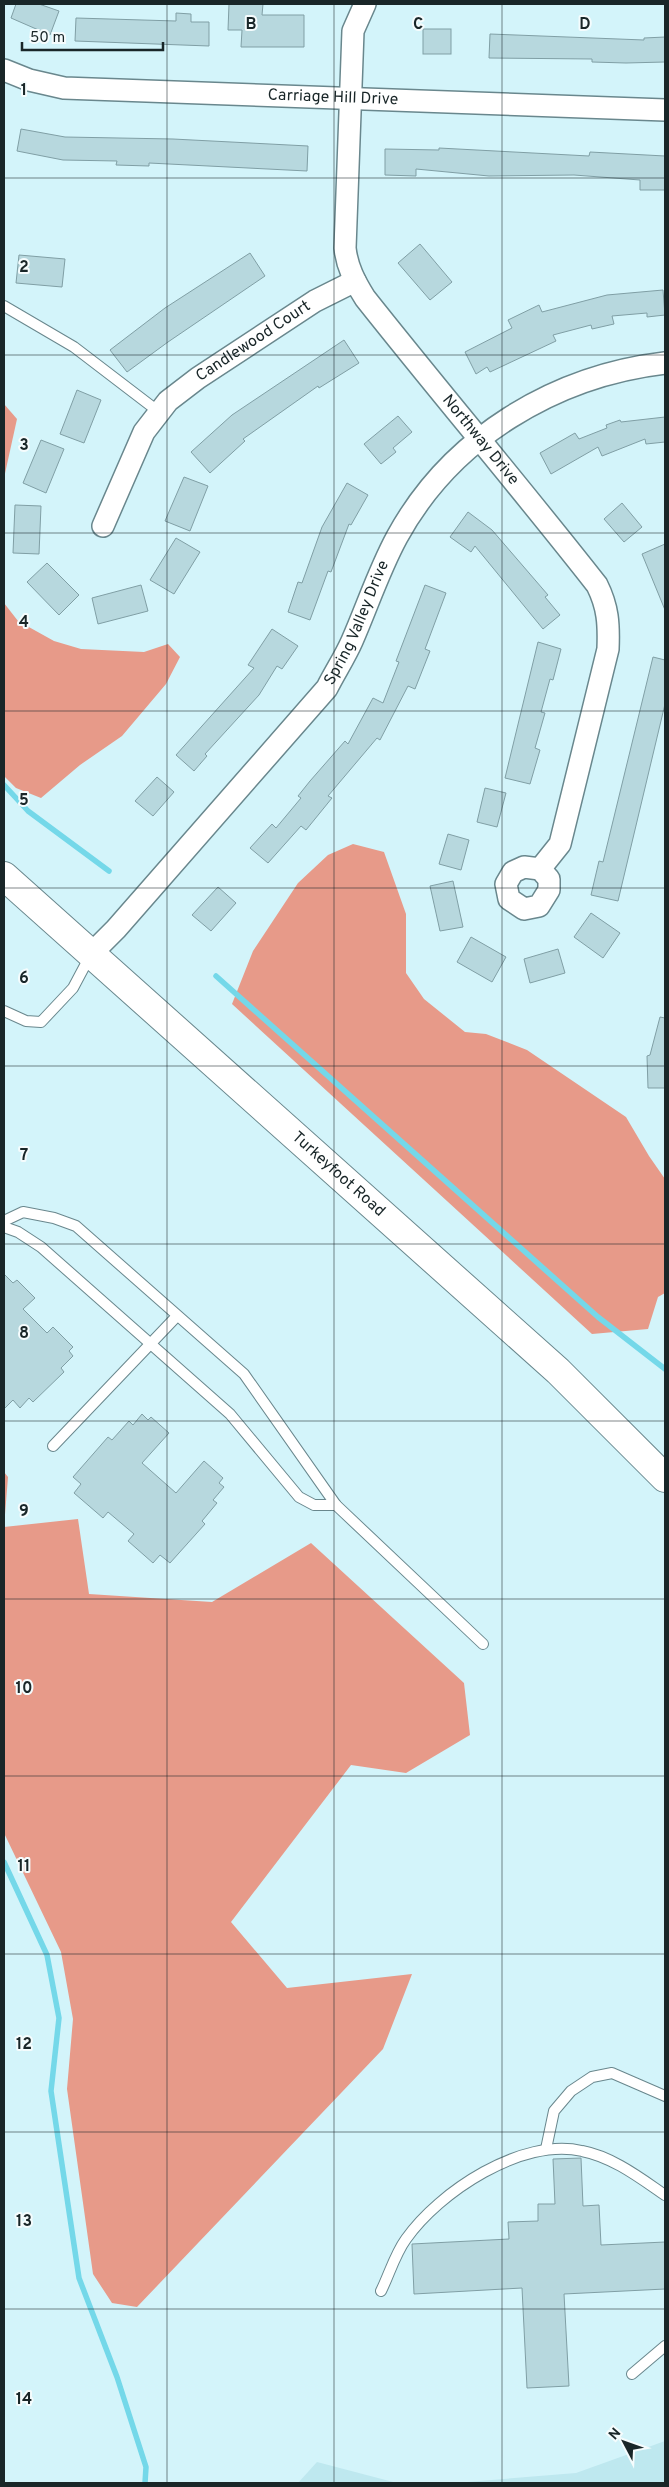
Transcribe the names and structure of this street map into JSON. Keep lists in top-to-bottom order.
{
  "streets": {
    "main road": ["Turkeyfoot Road"],
    "street": [
      "Carriage Hill Drive",
      "Candlewood Court",
      "Northway Drive",
      "Spring Valley Drive"
    ]
  },
  "crossings": [
    ["Carriage Hill Drive", "Northway Drive"],
    ["Candlewood Court", "Northway Drive"],
    ["Northway Drive", "Spring Valley Drive"],
    ["Spring Valley Drive", "Turkeyfoot Road"]
  ],
  "scale_bar": "50 m",
  "north": "top left",
  "grid": {
    "columns": ["B", "C", "D"],
    "rows": [
      "1",
      "2",
      "3",
      "4",
      "5",
      "6",
      "7",
      "8",
      "9",
      "10",
      "11",
      "12",
      "13",
      "14"
    ]
  }
}
